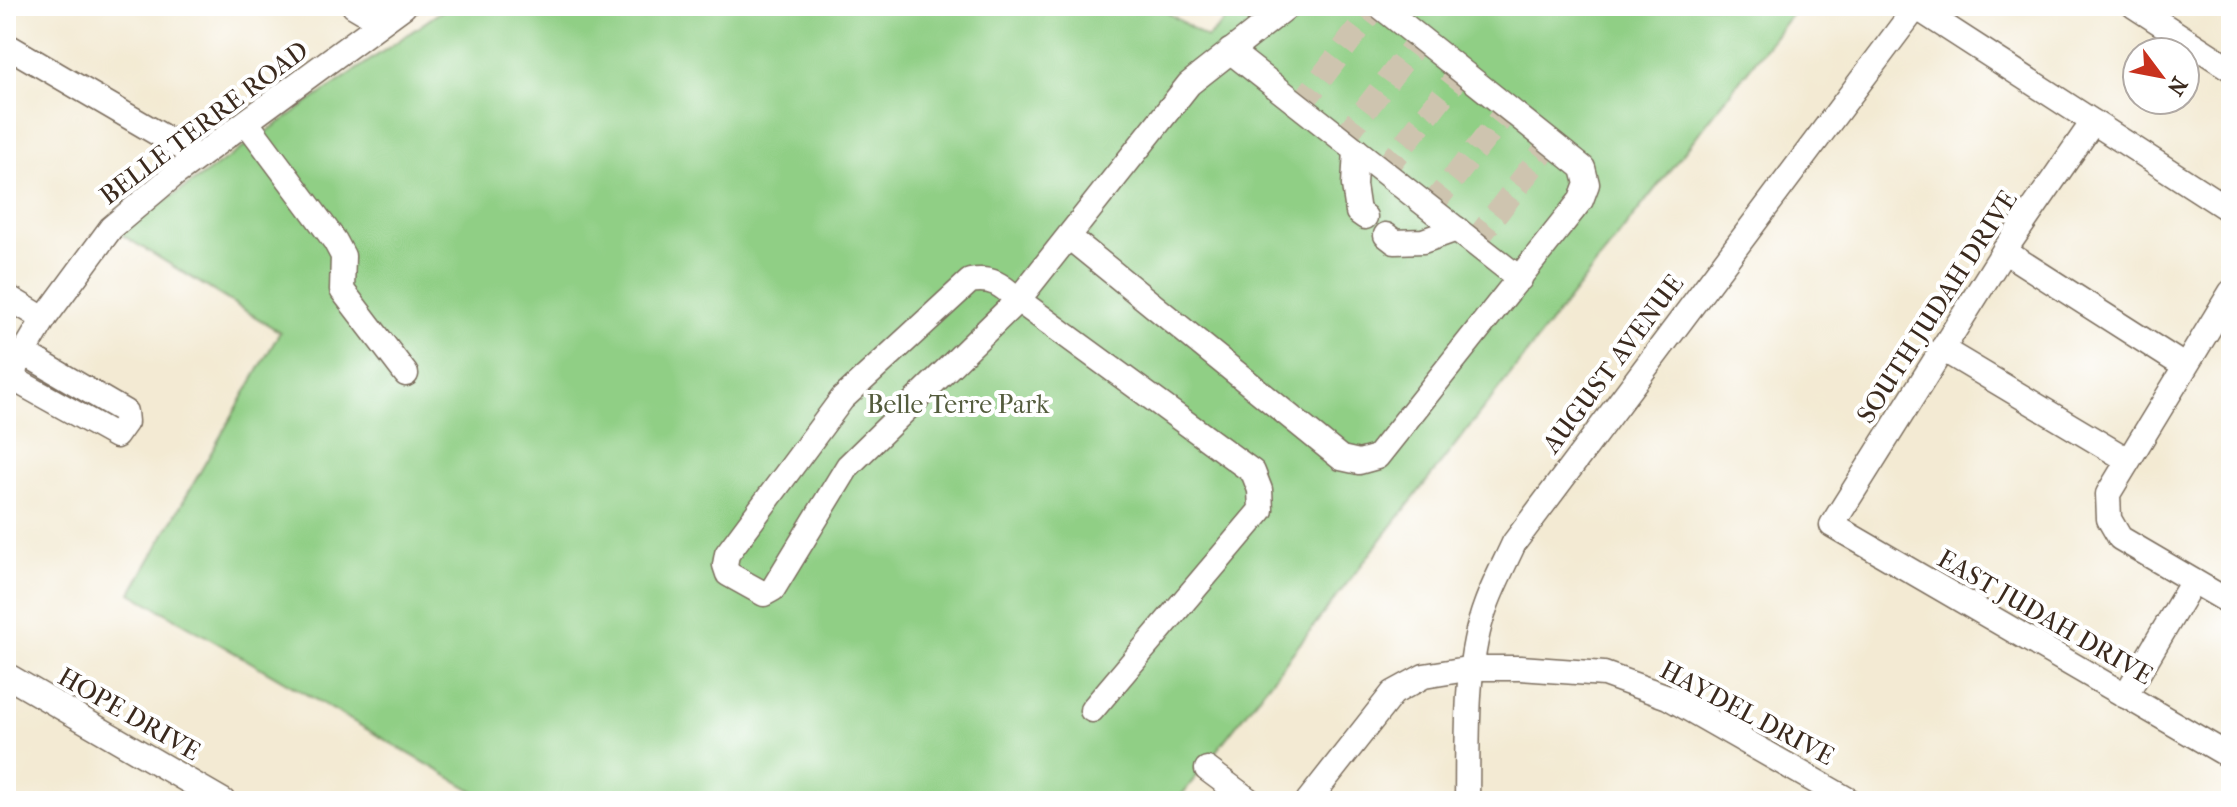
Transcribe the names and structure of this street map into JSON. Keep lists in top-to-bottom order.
{
  "streets": {
    "street": [
      "BELLE TERRE ROAD",
      "SOUTH JUDAH DRIVE",
      "AUGUST AVENUE",
      "EAST JUDAH DRIVE",
      "HAYDEL DRIVE",
      "HOPE DRIVE"
    ]
  },
  "crossings": [
    ["SOUTH JUDAH DRIVE", "EAST JUDAH DRIVE"],
    ["AUGUST AVENUE", "HAYDEL DRIVE"]
  ],
  "parks": ["Belle Terre Park"],
  "north": "bottom right"
}
